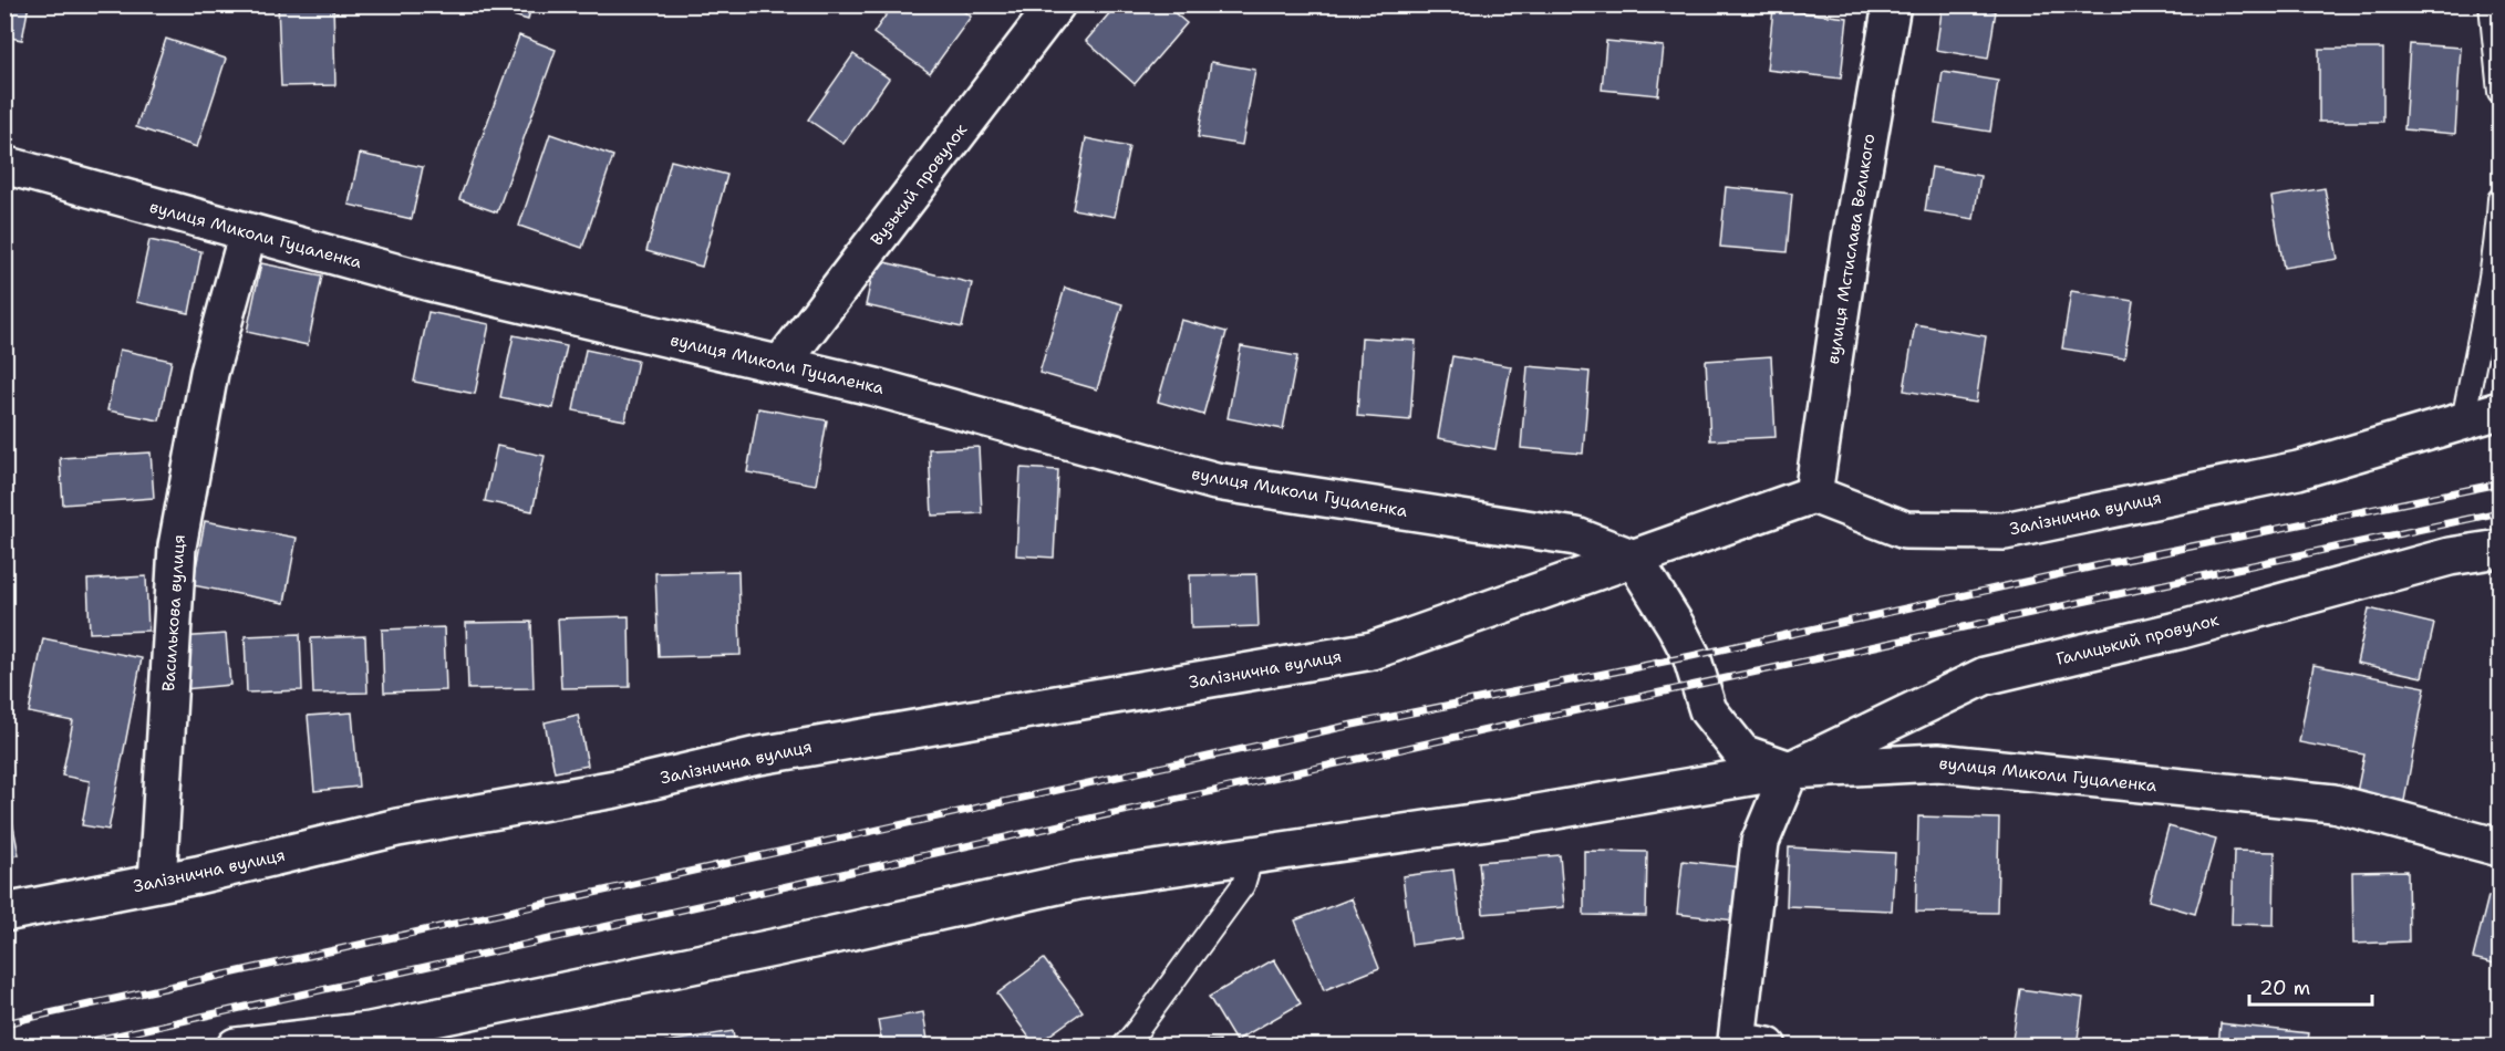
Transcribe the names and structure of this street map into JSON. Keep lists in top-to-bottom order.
{
  "streets": {
    "street": [
      "Вузький провулок",
      "вулиця Миколи Гуцаленка",
      "вулиця Мстислава Великого",
      "Залізнична вулиця",
      "Василькова вулиця",
      "Галицький провулок"
    ]
  },
  "crossings": [
    ["Вузький провулок", "вулиця Миколи Гуцаленка"],
    ["вулиця Миколи Гуцаленка", "Залізнична вулиця"],
    ["вулиця Миколи Гуцаленка", "Василькова вулиця"],
    ["вулиця Миколи Гуцаленка", "Галицький провулок"],
    ["вулиця Мстислава Великого", "Залізнична вулиця"],
    ["Залізнична вулиця", "Василькова вулиця"]
  ],
  "scale_bar": "20 m"
}
